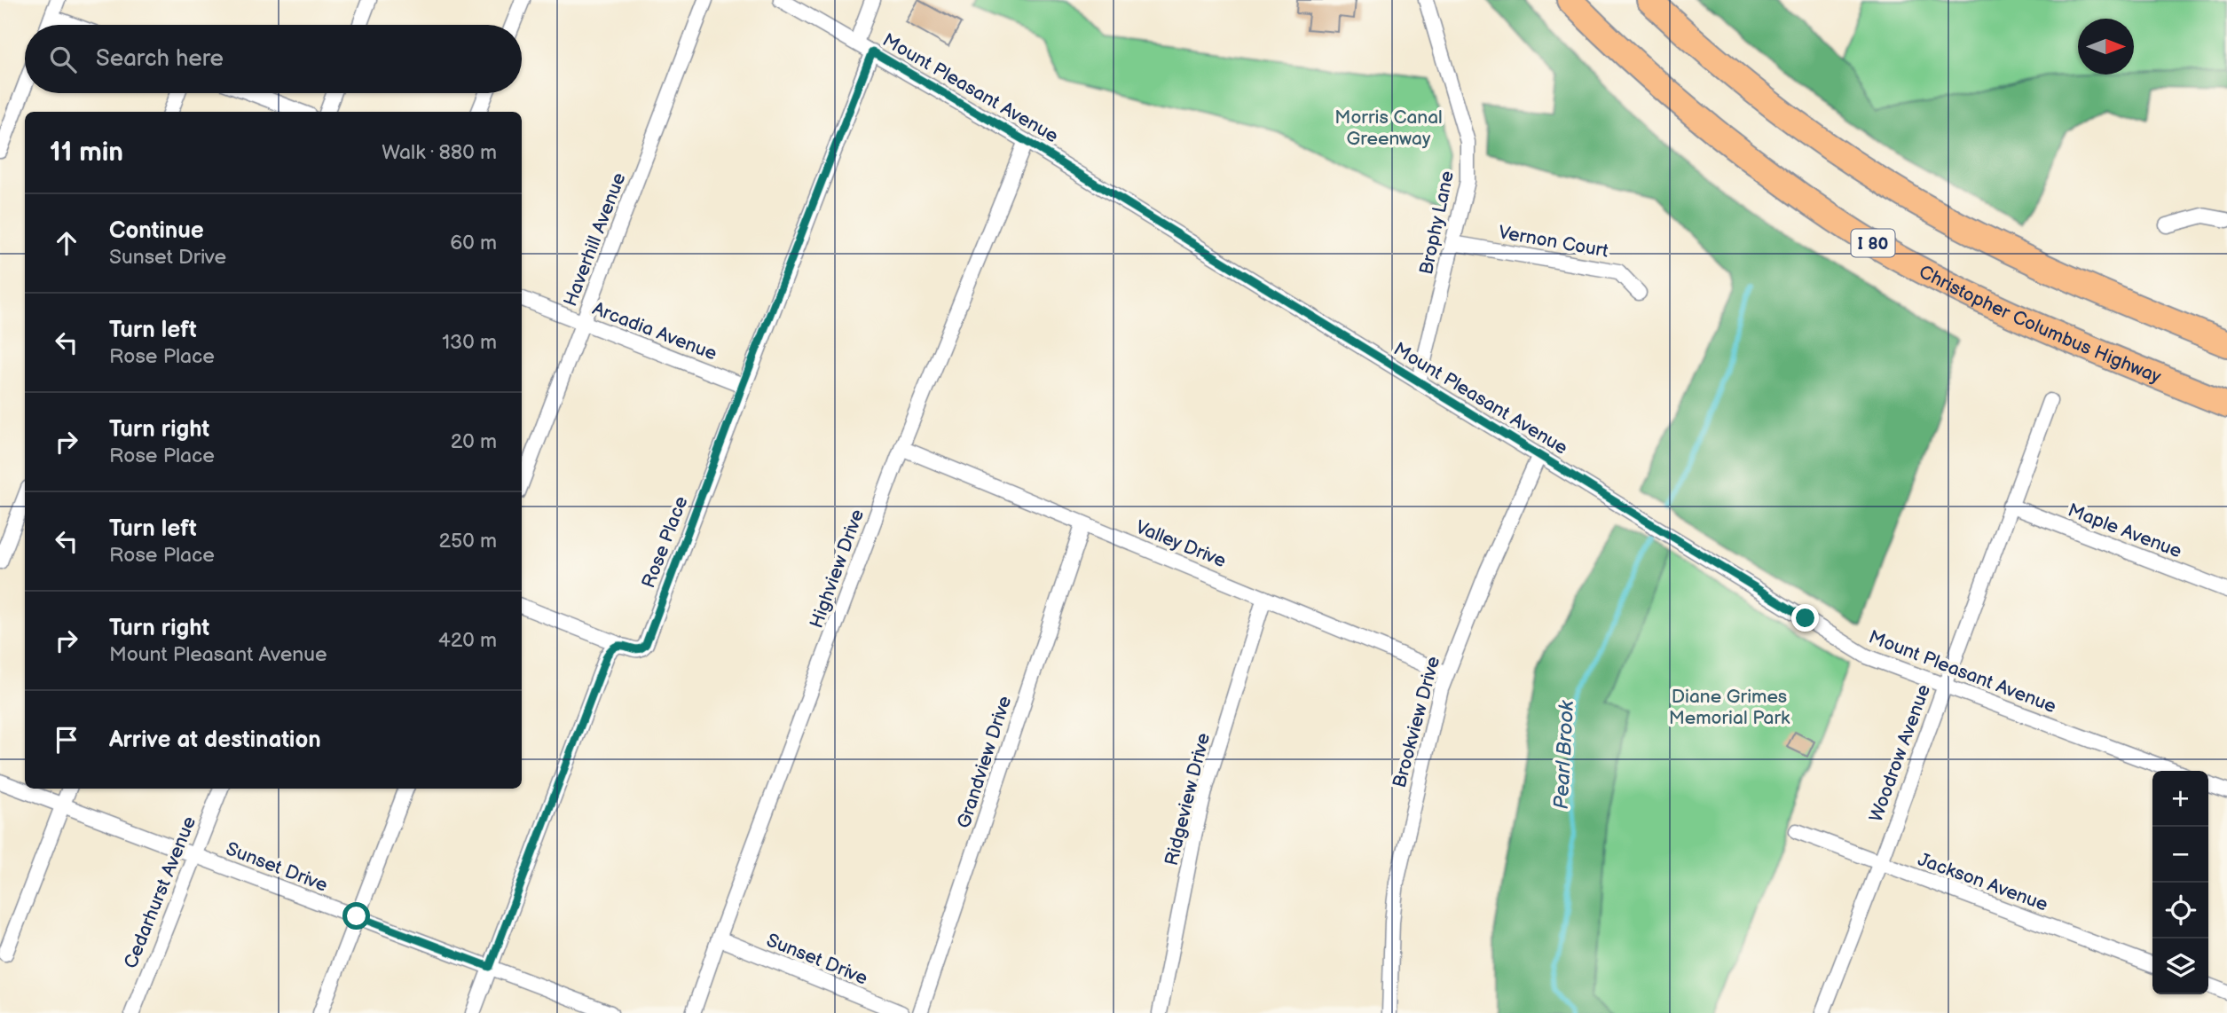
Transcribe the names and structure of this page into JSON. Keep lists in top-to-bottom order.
{
  "streets": {
    "highway": ["I 80", "Christopher Columbus Highway"],
    "street": [
      "Mount Pleasant Avenue",
      "Brophy Lane",
      "Haverhill Avenue",
      "Vernon Court",
      "Arcadia Avenue",
      "Maple Avenue",
      "Rose Place",
      "Valley Drive",
      "Highview Drive",
      "Brookview Drive",
      "Woodrow Avenue",
      "Grandview Drive",
      "Ridgeview Drive",
      "Sunset Drive",
      "Jackson Avenue",
      "Cedarhurst Avenue"
    ]
  },
  "crossings": [
    ["Mount Pleasant Avenue", "Brophy Lane"],
    ["Mount Pleasant Avenue", "Rose Place"],
    ["Mount Pleasant Avenue", "Highview Drive"],
    ["Mount Pleasant Avenue", "Brookview Drive"],
    ["Mount Pleasant Avenue", "Woodrow Avenue"],
    ["Brophy Lane", "Vernon Court"],
    ["Haverhill Avenue", "Arcadia Avenue"],
    ["Arcadia Avenue", "Rose Place"],
    ["Maple Avenue", "Woodrow Avenue"],
    ["Valley Drive", "Highview Drive"],
    ["Valley Drive", "Brookview Drive"],
    ["Valley Drive", "Grandview Drive"],
    ["Valley Drive", "Ridgeview Drive"],
    ["Highview Drive", "Sunset Drive"],
    ["Woodrow Avenue", "Jackson Avenue"],
    ["Sunset Drive", "Cedarhurst Avenue"]
  ],
  "water": ["Pearl Brook"],
  "parks": ["Morris Canal Greenway", "Diane Grimes Memorial Park"],
  "north": "right",
  "page": {
    "search": "Search here",
    "heading": ["11 min", "Walk · 880 m"],
    "list": [
      ["Continue", "Sunset Drive", "60 m"],
      ["Turn left", "Rose Place", "130 m"],
      ["Turn right", "Rose Place", "20 m"],
      ["Turn left", "Rose Place", "250 m"],
      ["Turn right", "Mount Pleasant Avenue", "420 m"],
      "Arrive at destination"
    ],
    "map_buttons": ["+", "−"]
  }
}
